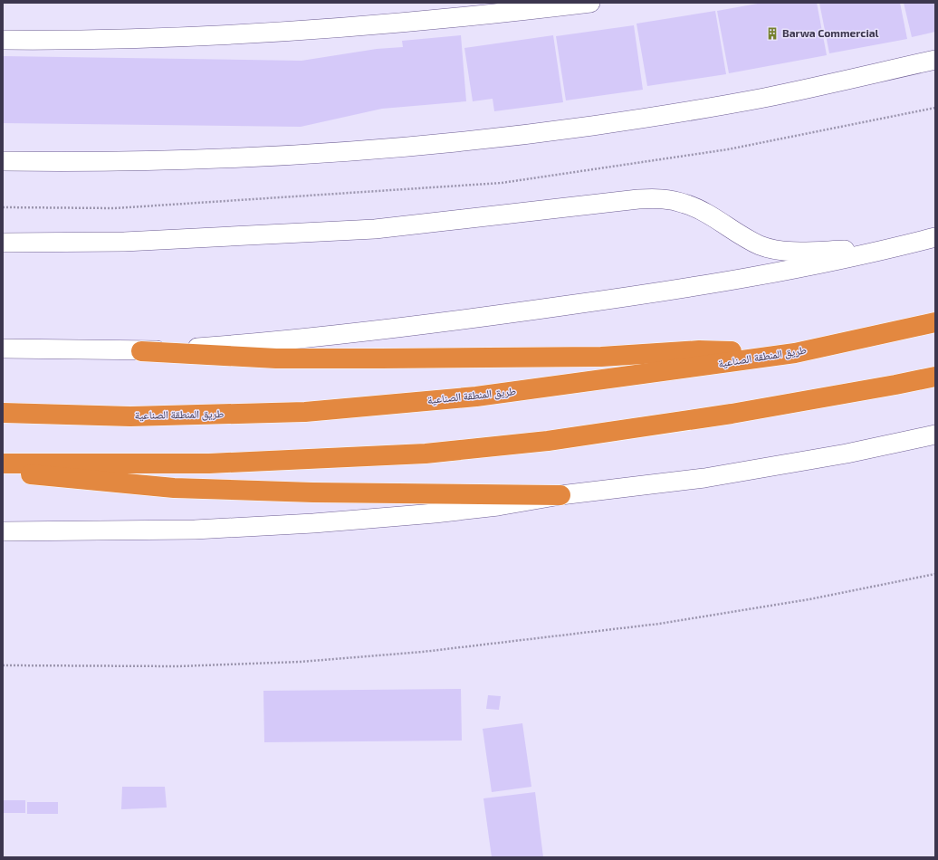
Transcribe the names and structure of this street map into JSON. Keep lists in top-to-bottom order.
{
  "streets": {
    "highway": ["طريق المنطقة الصناعية"]
  },
  "places": {
    "building": ["Barwa Commercial"]
  }
}
